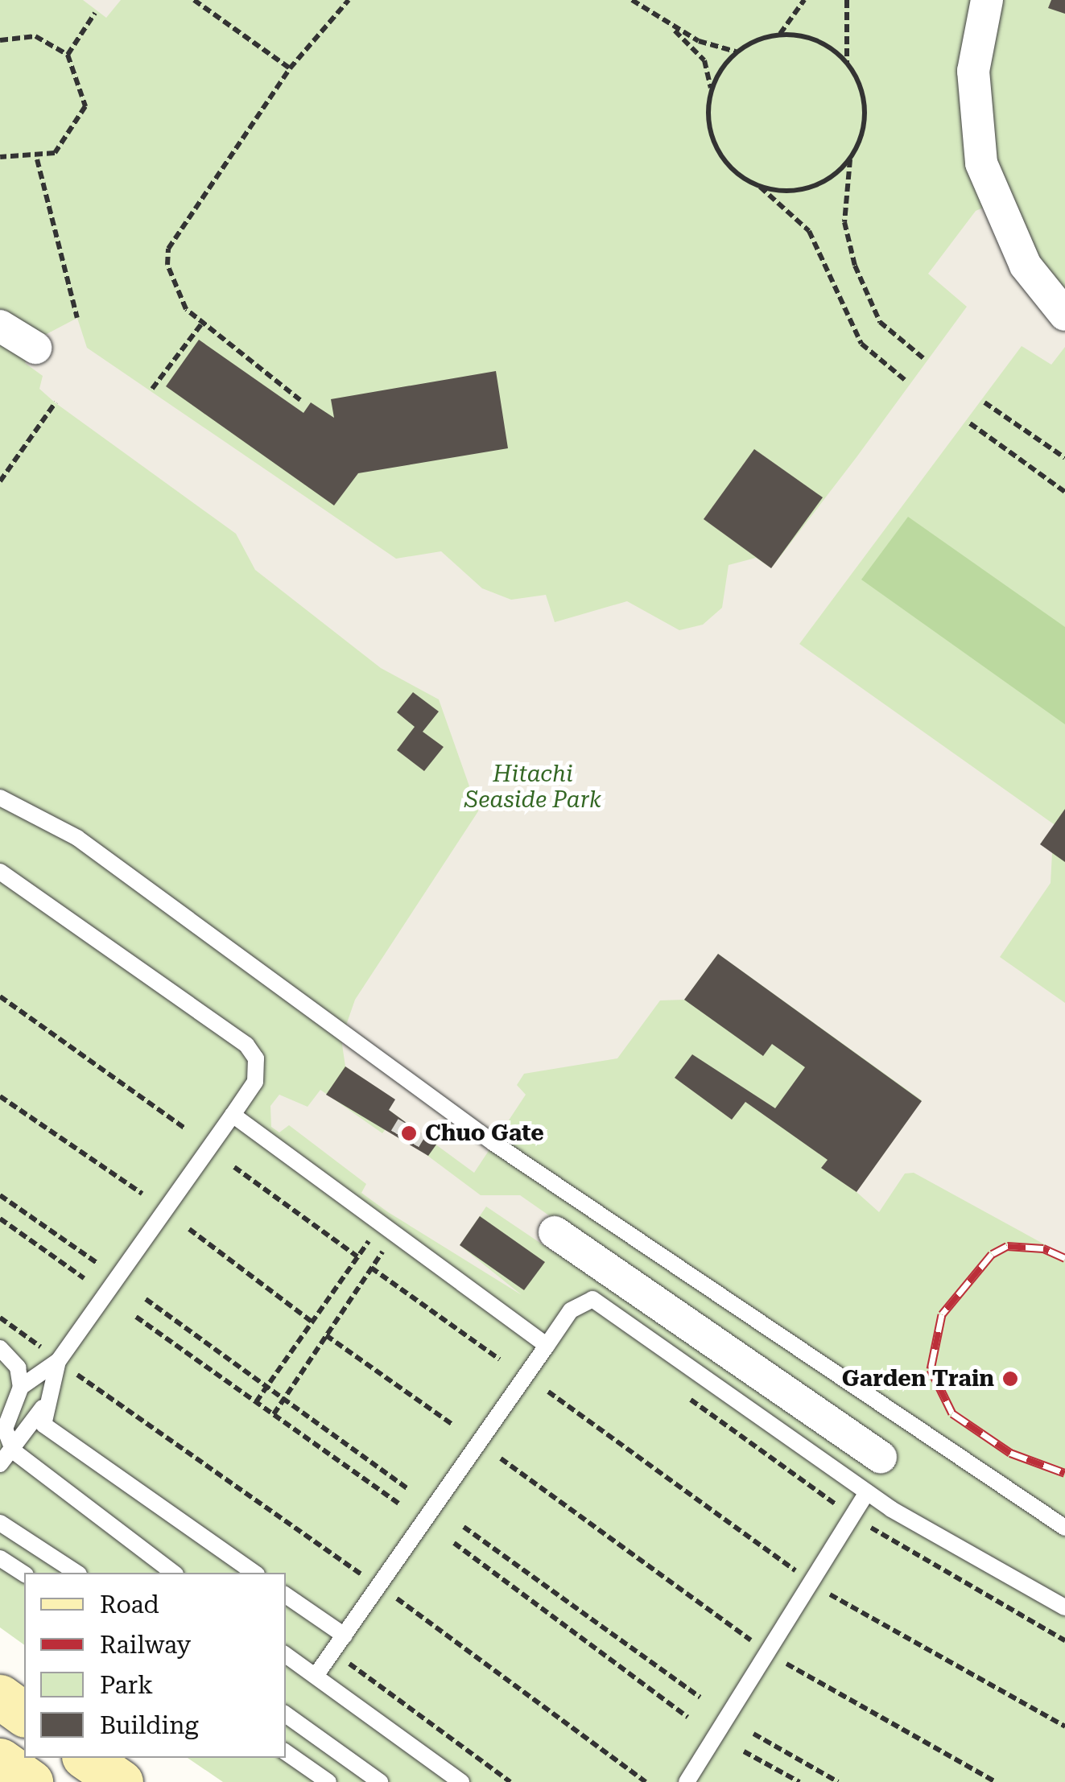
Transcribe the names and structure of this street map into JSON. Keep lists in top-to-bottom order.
{
  "parks": ["Hitachi Seaside Park"],
  "places": ["Chuo Gate", "Garden Train"],
  "legend": [
    "Road",
    "Railway",
    "Park",
    "Building"
  ]
}
